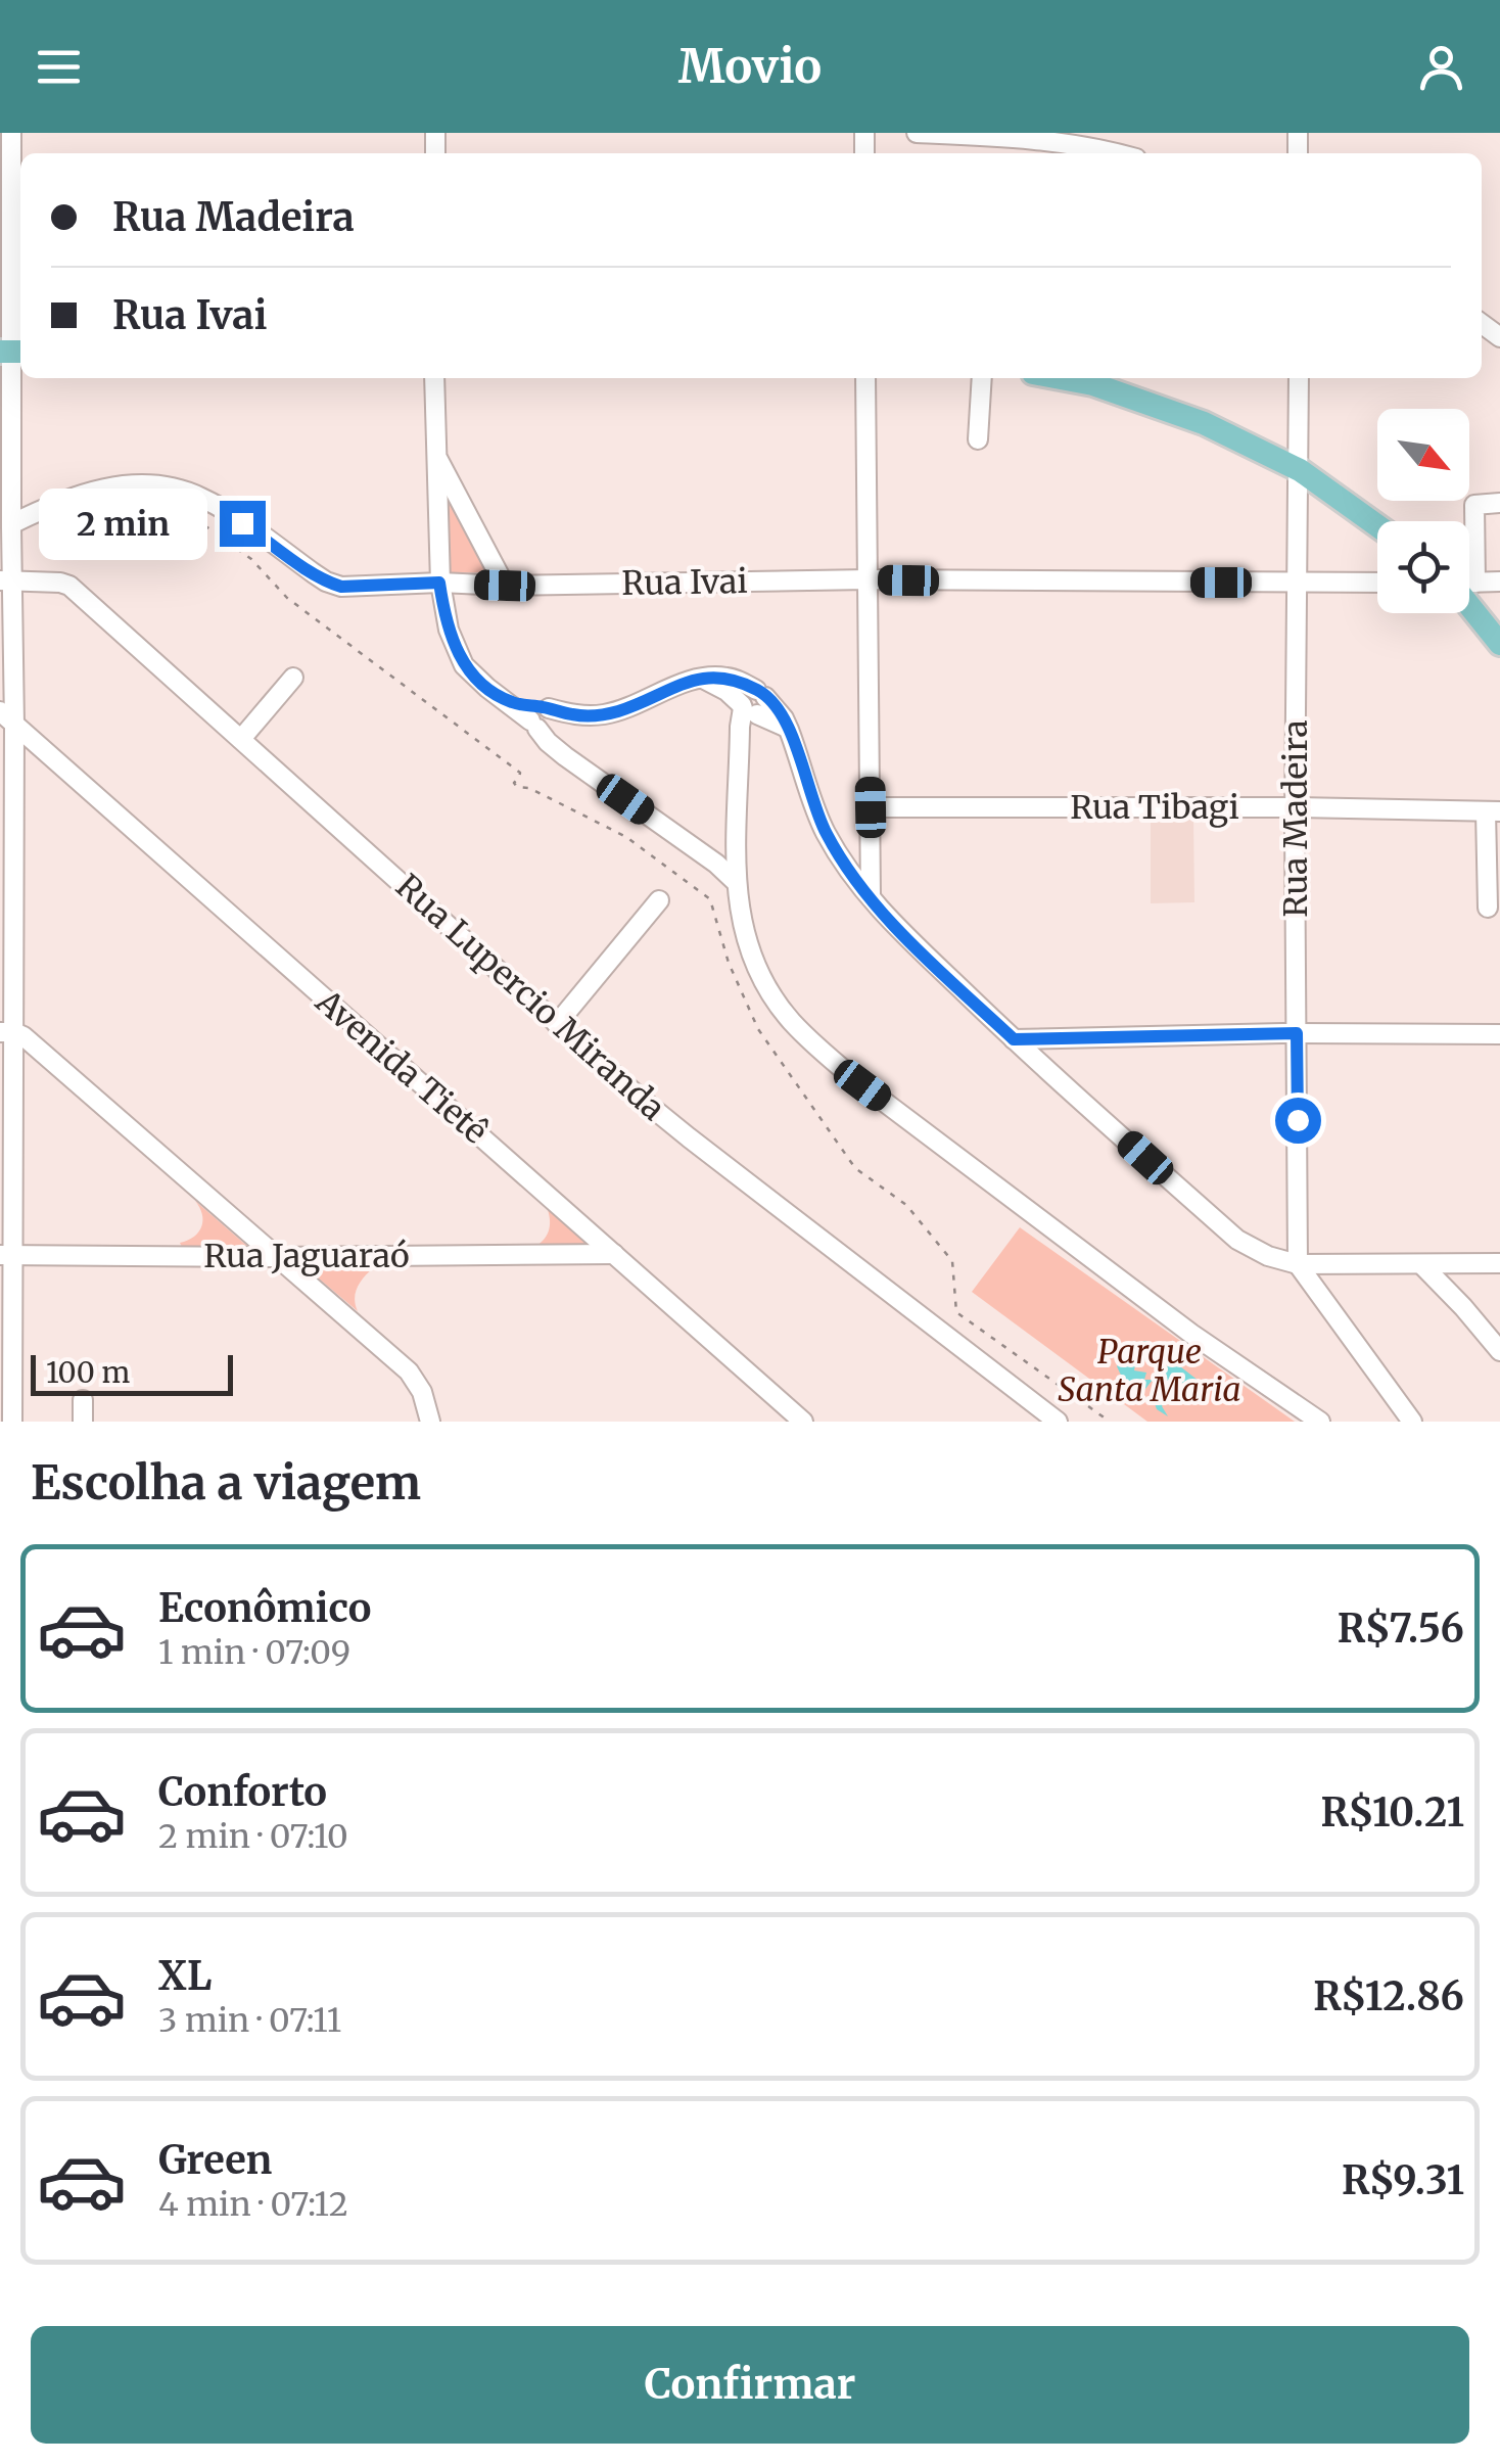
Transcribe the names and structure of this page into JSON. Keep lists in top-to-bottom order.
{
  "streets": {
    "street": [
      "Rua Ivai",
      "Rua Tibagi",
      "Rua Madeira",
      "Rua Lupercio Miranda",
      "Avenida Tietê",
      "Rua Jaguaraó"
    ]
  },
  "crossings": [
    ["Rua Ivai", "Rua Madeira"],
    ["Rua Tibagi", "Rua Madeira"],
    ["Avenida Tietê", "Rua Jaguaraó"]
  ],
  "parks": ["Parque Santa Maria"],
  "scale_bar": "100 m",
  "north": "bottom right",
  "page": {
    "header": "Movio",
    "banner": ["Rua Madeira", "Rua Ivai"],
    "bubble": "2 min",
    "scale": "100 m",
    "heading": "Escolha a viagem",
    "list": [
      {
        "name": "Econômico",
        "note": "1 min · 07:09",
        "value": "R$7.56"
      },
      {
        "name": "Conforto",
        "note": "2 min · 07:10",
        "value": "R$10.21"
      },
      {
        "name": "XL",
        "note": "3 min · 07:11",
        "value": "R$12.86"
      },
      {
        "name": "Green",
        "note": "4 min · 07:12",
        "value": "R$9.31"
      }
    ],
    "buttons": "Confirmar"
  }
}
